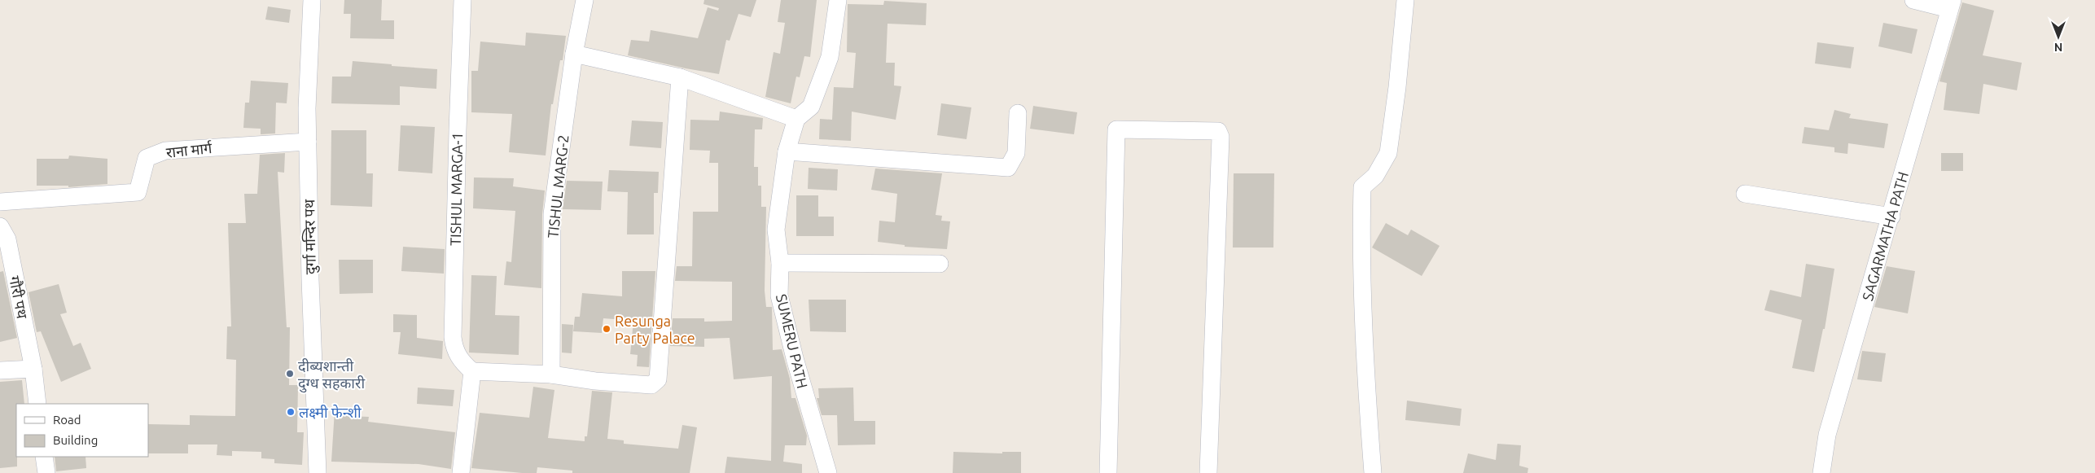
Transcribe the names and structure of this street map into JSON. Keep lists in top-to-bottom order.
{
  "streets": {
    "street": [
      "राना मार्ग",
      "TISHUL MARG-2",
      "TISHUL MARGA-1",
      "SAGARMATHA PATH",
      "दुर्गा मन्दिर पथ",
      "गौरी पथ",
      "SUMERU PATH"
    ]
  },
  "crossings": [
    ["राना मार्ग", "दुर्गा मन्दिर पथ"]
  ],
  "places": ["Resunga Party Palace", "दीब्यशान्ती दुग्ध सहकारी", "लक्ष्मी फेन्शी"],
  "legend": ["Road", "Building"],
  "north": "bottom"
}
